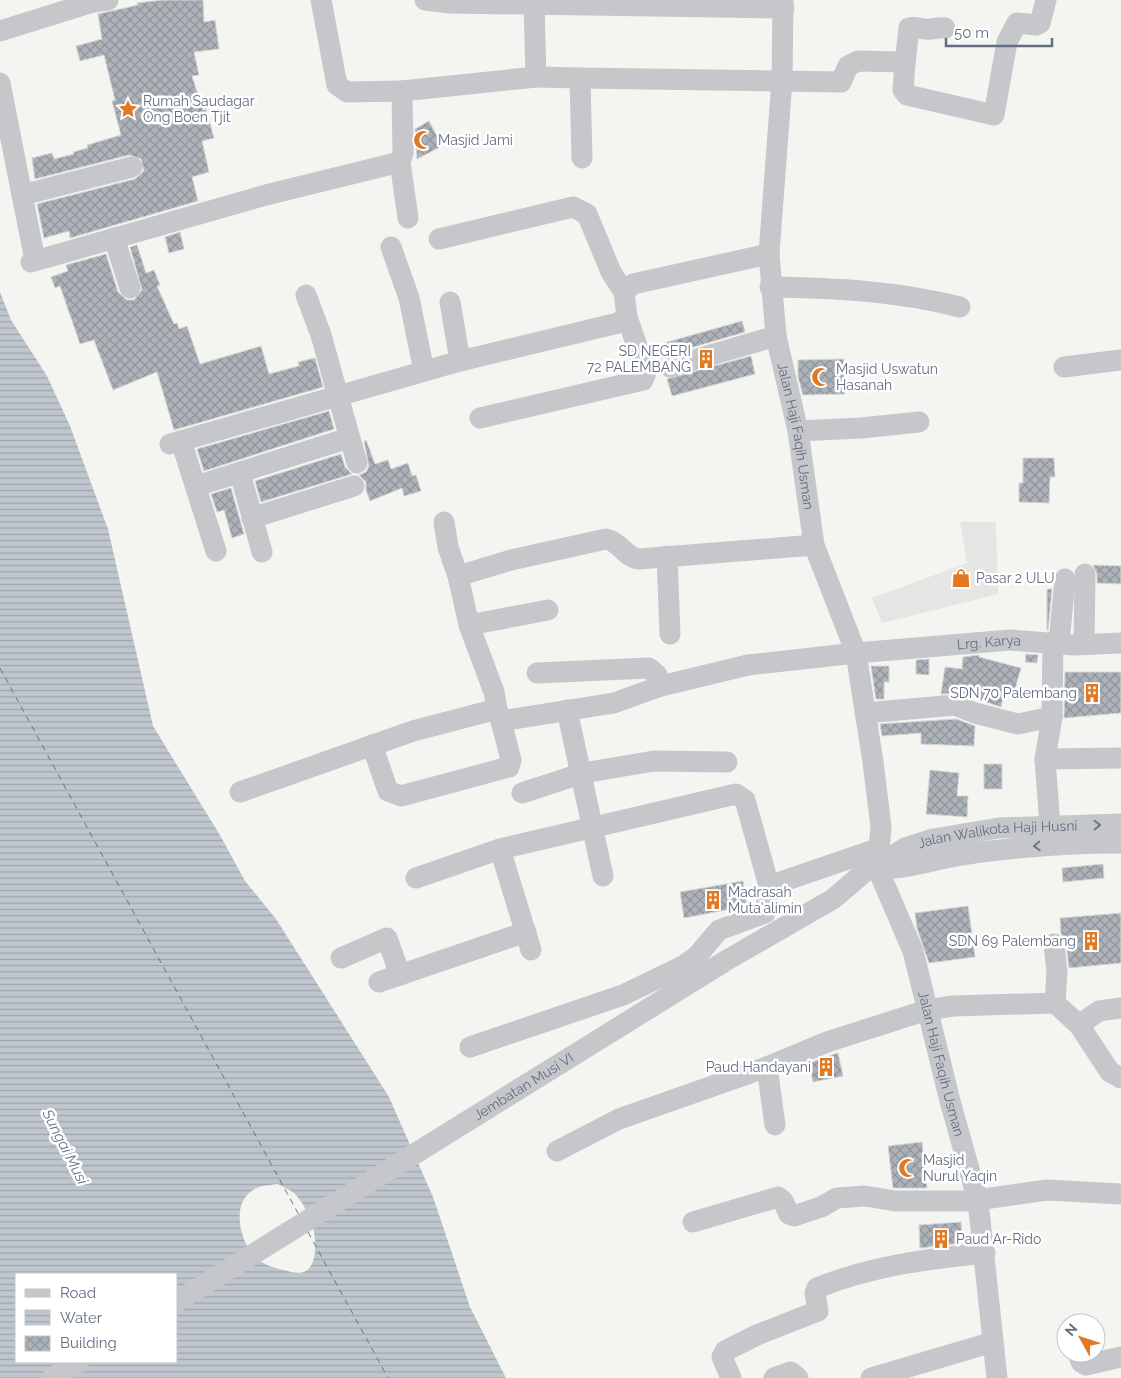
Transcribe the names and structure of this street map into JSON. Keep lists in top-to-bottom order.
{
  "streets": {
    "street": [
      "Jalan Haji Faqih Usman",
      "Lrg. Karya",
      "Jalan Walikota Haji Husni",
      "Jembatan Musi VI"
    ]
  },
  "crossings": [
    ["Jalan Haji Faqih Usman", "Lrg. Karya"],
    ["Jalan Haji Faqih Usman", "Jalan Walikota Haji Husni"],
    ["Jalan Haji Faqih Usman", "Jembatan Musi VI"],
    ["Jalan Walikota Haji Husni", "Jembatan Musi VI"]
  ],
  "water": ["Sungai Musi"],
  "places": {
    "place": ["Rumah Saudagar Ong Boen Tjit"],
    "mosque": ["Masjid Jami", "Masjid Uswatun Hasanah", "Masjid Nurul Yaqin"],
    "building": [
      "SD NEGERI 72 PALEMBANG",
      "SDN 70 Palembang",
      "Madrasah Muta'alimin",
      "SDN 69 Palembang",
      "Paud Handayani",
      "Paud Ar-Rido"
    ],
    "shop": ["Pasar 2 ULU"]
  },
  "legend": ["Road", "Water", "Building"],
  "scale_bar": "50 m",
  "north": "top left"
}
